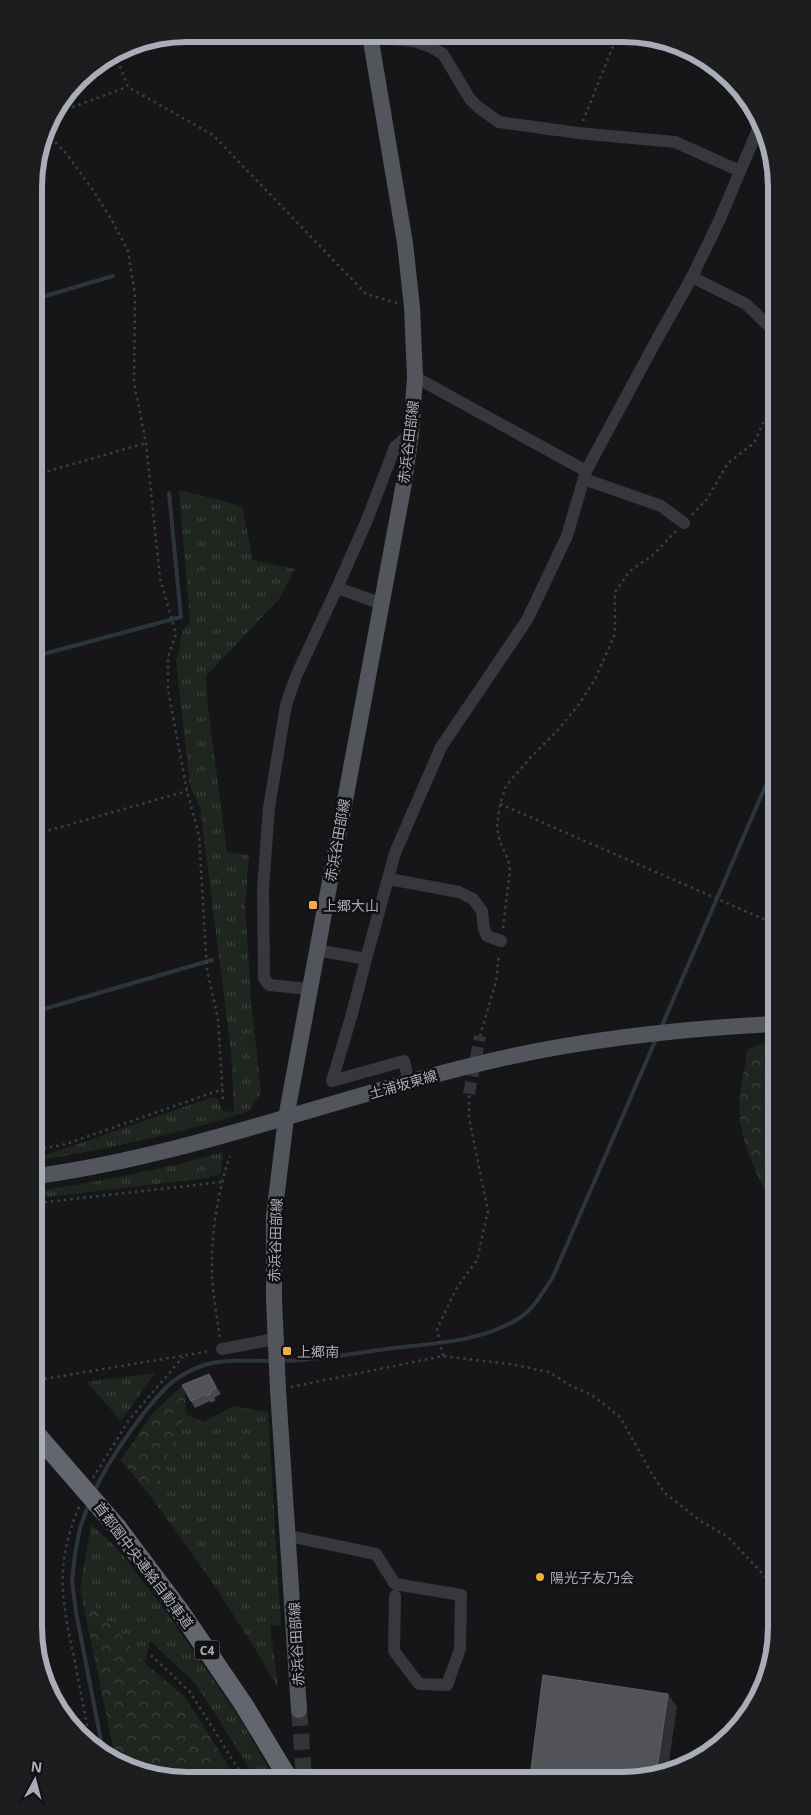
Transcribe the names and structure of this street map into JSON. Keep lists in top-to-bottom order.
{
  "streets": {
    "highway": ["首都圏中央連絡自動車道", "C4"],
    "main road": ["赤浜谷田部線", "土浦坂東線"]
  },
  "crossings": [
    ["赤浜谷田部線", "土浦坂東線"]
  ],
  "places": {
    "transit": ["上郷大山", "上郷南"],
    "other": ["陽光子友乃会"]
  },
  "north": "top"
}
